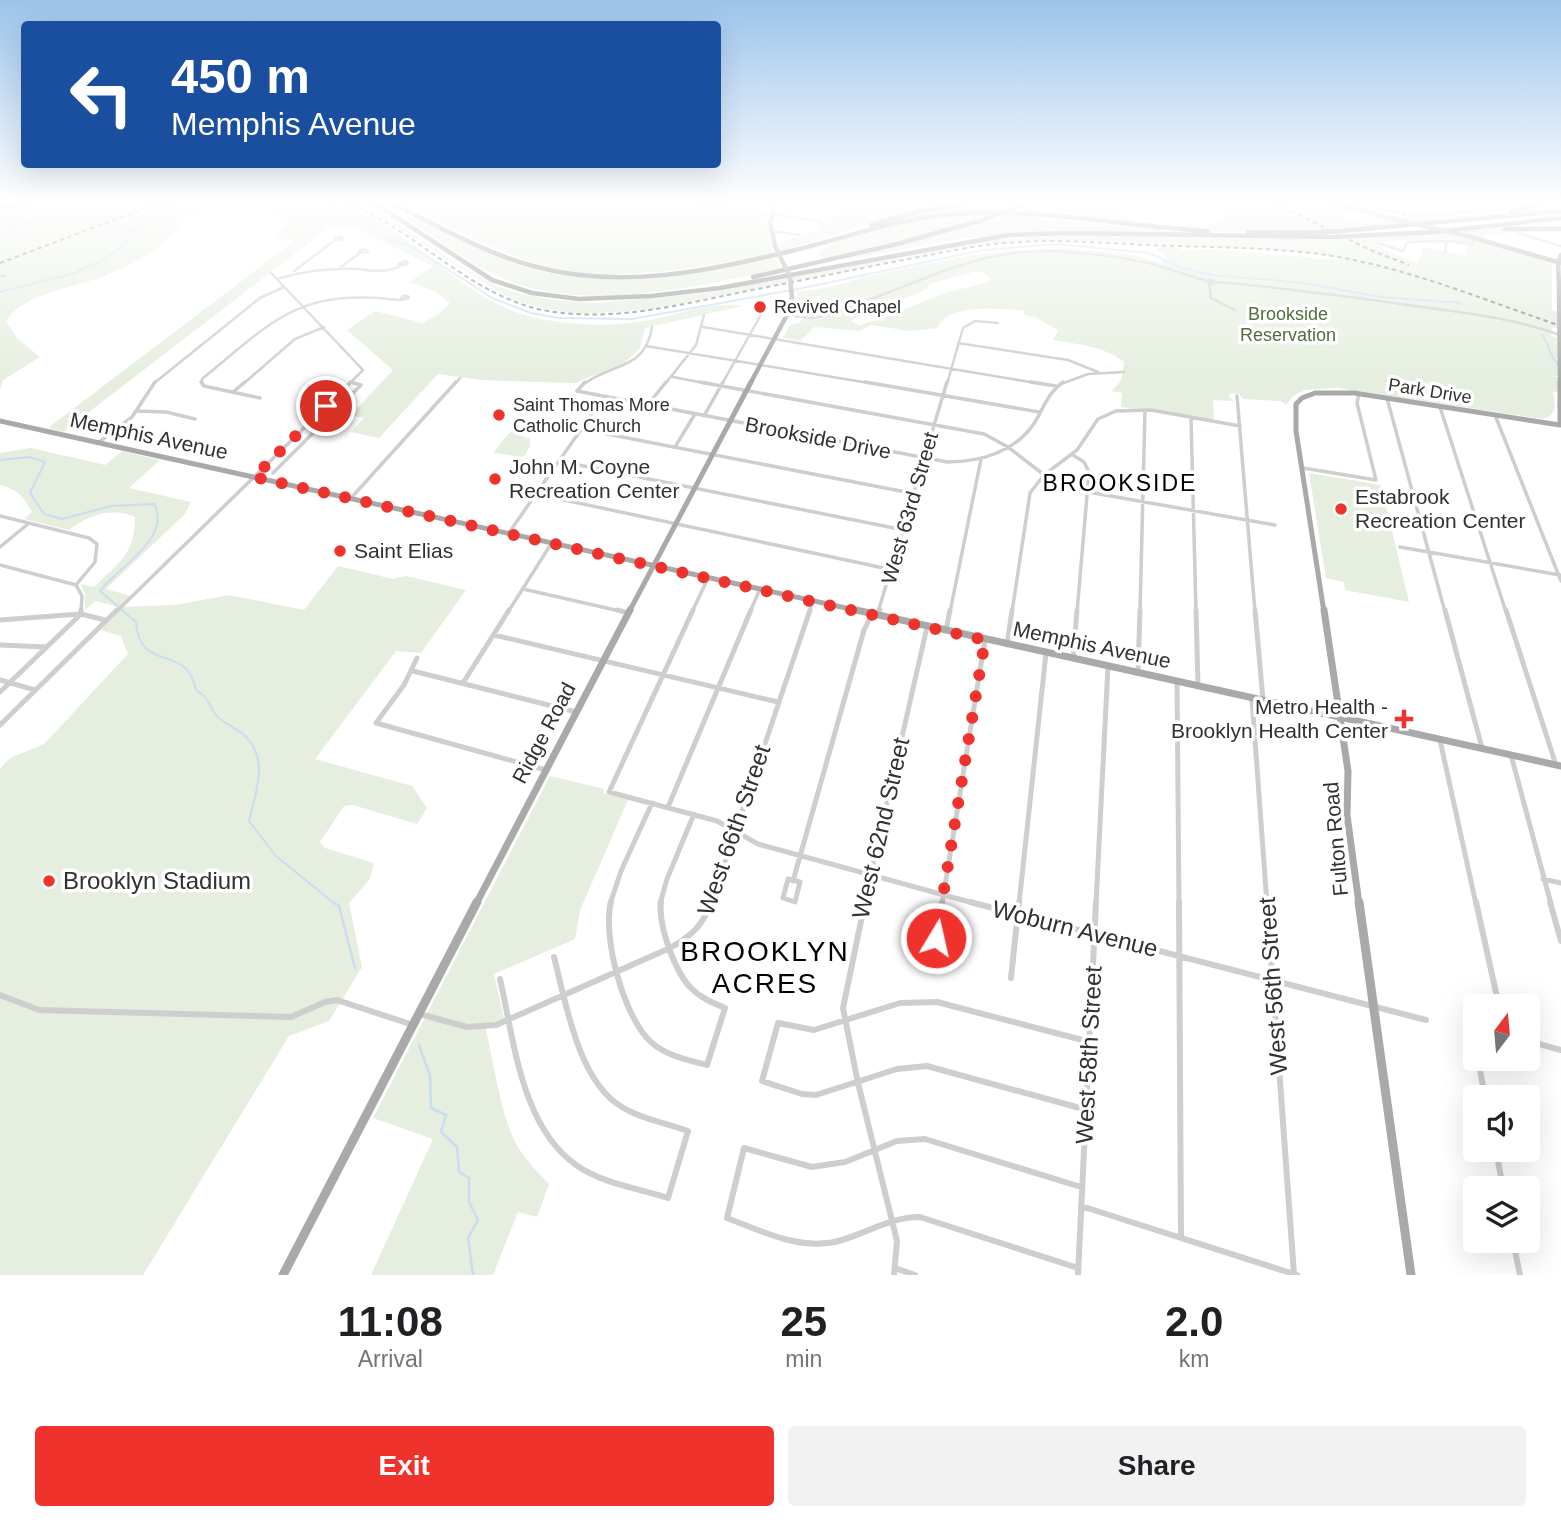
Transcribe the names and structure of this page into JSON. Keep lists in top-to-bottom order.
{
  "streets": {
    "main road": [
      "Park Drive",
      "Memphis Avenue",
      "Ridge Road",
      "Fulton Road"
    ],
    "street": [
      "Brookside Drive",
      "West 63rd Street",
      "West 62nd Street",
      "West 66th Street",
      "Woburn Avenue",
      "West 56th Street",
      "West 58th Street"
    ]
  },
  "crossings": [
    ["Park Drive", "Fulton Road"],
    ["Memphis Avenue", "West 63rd Street"],
    ["Memphis Avenue", "Ridge Road"],
    ["Memphis Avenue", "West 62nd Street"],
    ["Memphis Avenue", "West 66th Street"],
    ["Memphis Avenue", "Fulton Road"],
    ["Memphis Avenue", "West 56th Street"],
    ["Memphis Avenue", "West 58th Street"],
    ["Brookside Drive", "West 63rd Street"],
    ["Brookside Drive", "Ridge Road"],
    ["West 63rd Street", "Woburn Avenue"],
    ["Ridge Road", "West 66th Street"],
    ["West 62nd Street", "Woburn Avenue"],
    ["West 66th Street", "Woburn Avenue"],
    ["Fulton Road", "Woburn Avenue"],
    ["Woburn Avenue", "West 56th Street"],
    ["Woburn Avenue", "West 58th Street"]
  ],
  "districts": ["BROOKSIDE", "BROOKLYN ACRES"],
  "parks": ["Brookside Reservation"],
  "places": {
    "other": [
      "Revived Chapel",
      "Saint Thomas More Catholic Church",
      "John M. Coyne Recreation Center",
      "Estabrook Recreation Center",
      "Saint Elias",
      "Brooklyn Stadium"
    ],
    "health": ["Metro Health - Brooklyn Health Center"]
  },
  "north": "top",
  "page": {
    "turn": ["450 m", "Memphis Avenue"],
    "eta": [
      "11:08",
      "Arrival",
      "25",
      "min",
      "2.0",
      "km"
    ],
    "buttons": ["Exit", "Share"]
  }
}
